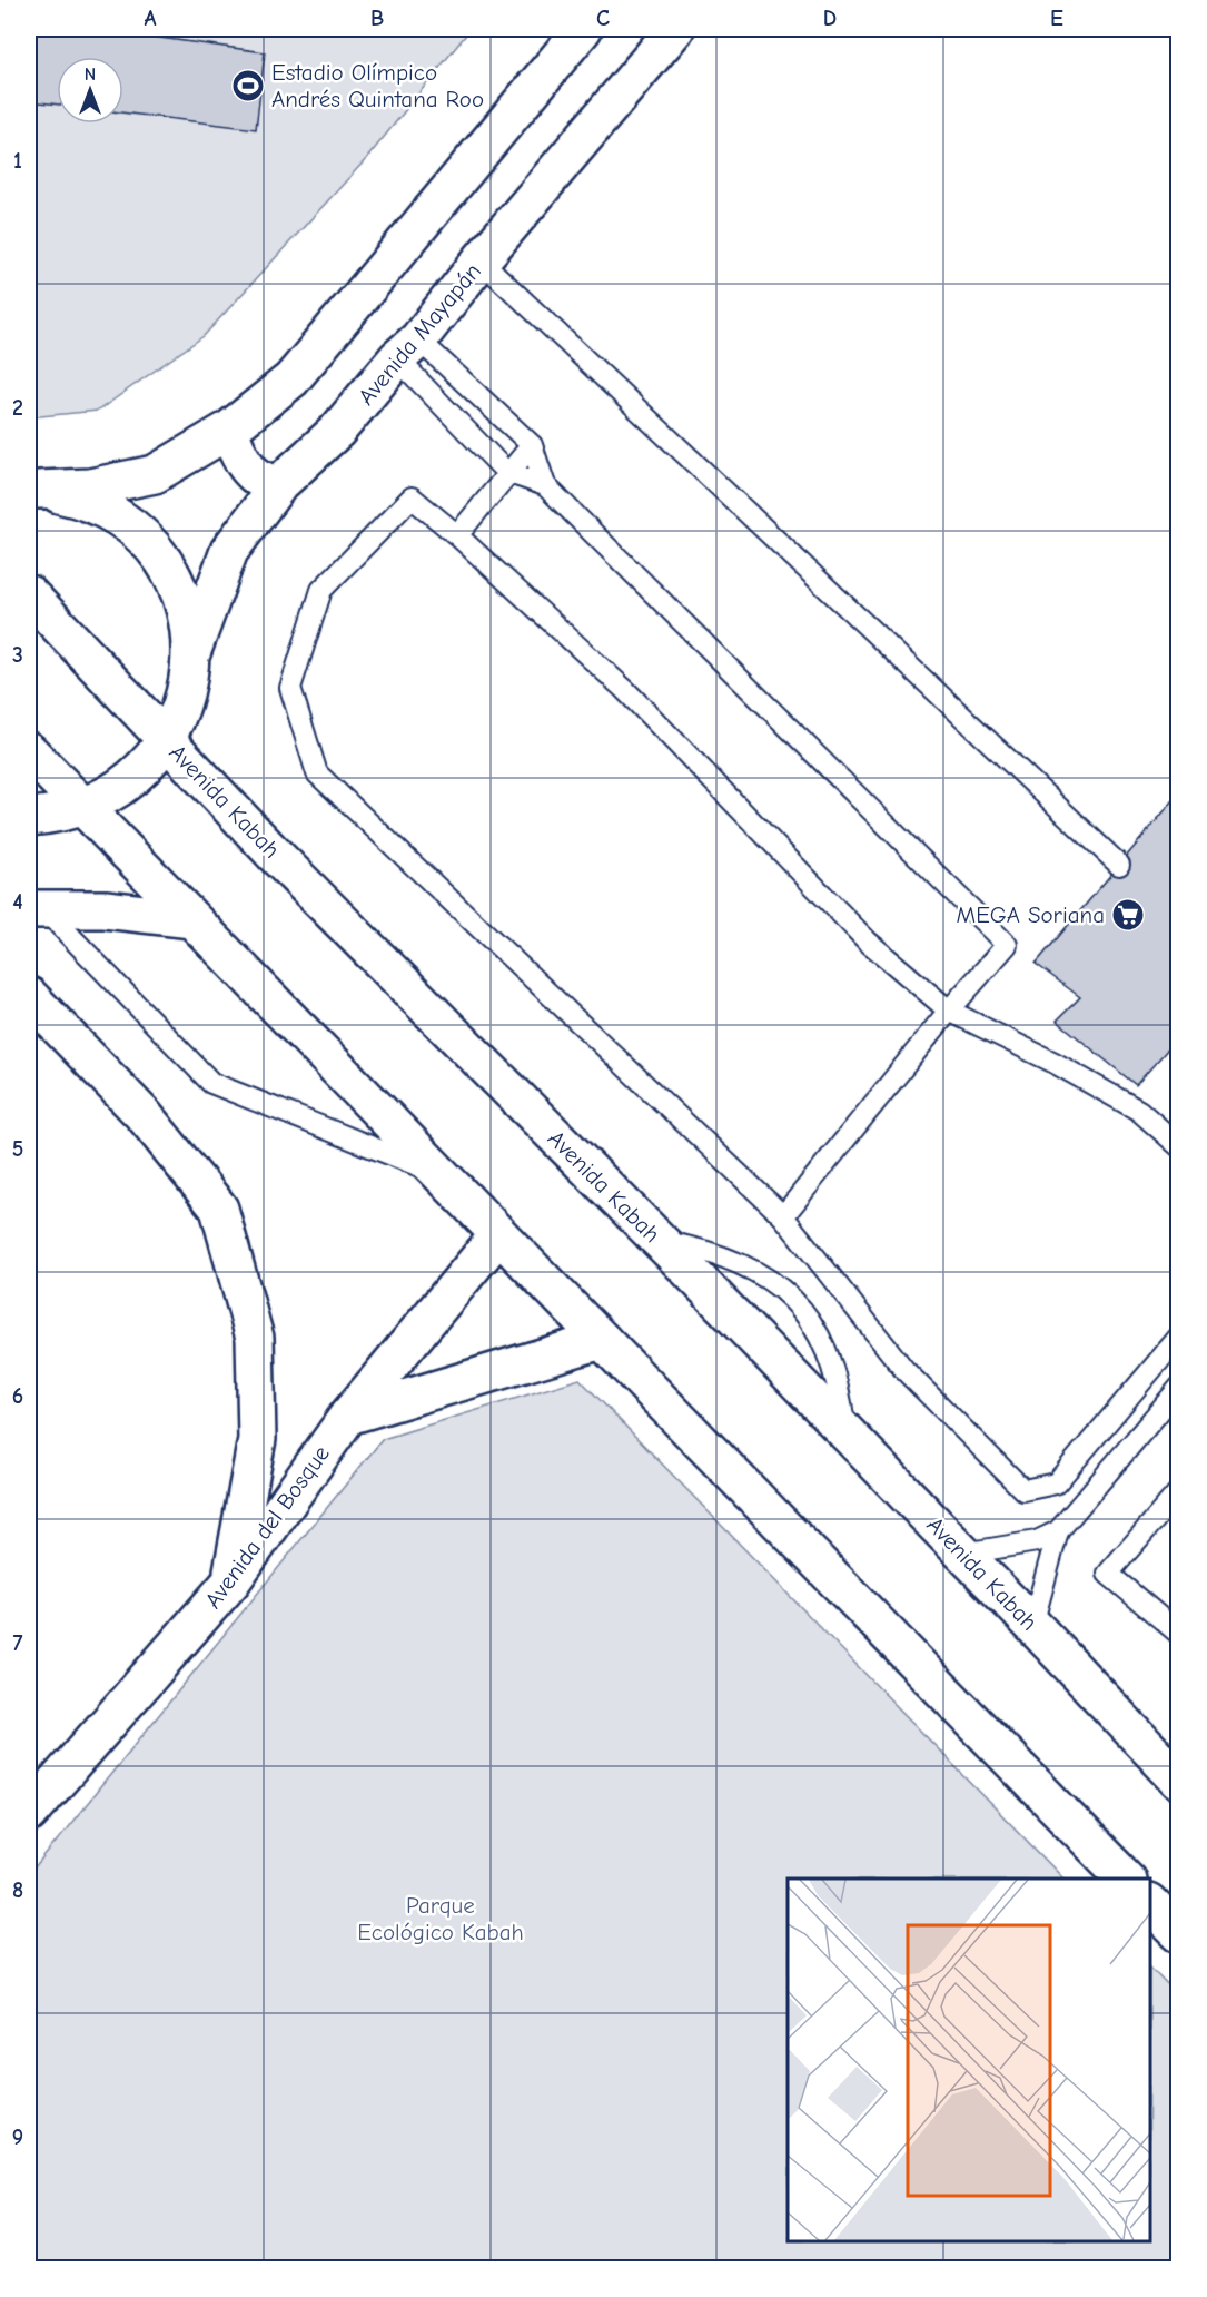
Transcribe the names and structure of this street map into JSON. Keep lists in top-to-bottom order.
{
  "streets": {
    "street": ["Avenida Mayapán", "Avenida Kabah", "Avenida del Bosque"]
  },
  "parks": ["Parque Ecológico Kabah"],
  "places": {
    "sports": ["Estadio Olímpico Andrés Quintana Roo"],
    "supermarket": ["MEGA Soriana"]
  },
  "north": "top",
  "grid": {
    "columns": [
      "A",
      "B",
      "C",
      "D",
      "E"
    ],
    "rows": [
      "1",
      "2",
      "3",
      "4",
      "5",
      "6",
      "7",
      "8",
      "9"
    ]
  }
}
